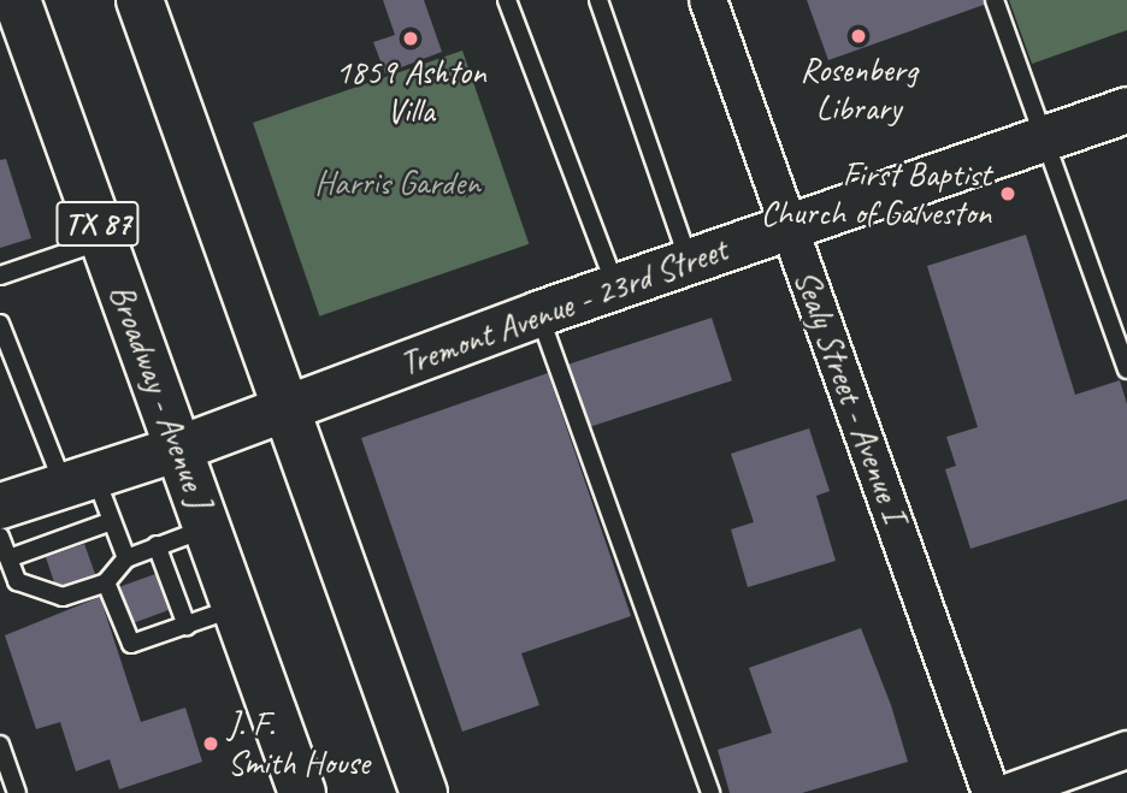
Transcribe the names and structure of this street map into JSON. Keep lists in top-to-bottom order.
{
  "streets": {
    "main road": ["TX 87", "Broadway - Avenue J"],
    "street": ["Tremont Avenue - 23rd Street", "Sealy Street - Avenue I"]
  },
  "crossings": [
    ["Tremont Avenue - 23rd Street", "Broadway - Avenue J"],
    ["Tremont Avenue - 23rd Street", "Sealy Street - Avenue I"]
  ],
  "parks": ["Harris Garden"],
  "places": [
    "Rosenberg Library",
    "1859 Ashton Villa",
    "First Baptist Church of Galveston",
    "J. F. Smith House"
  ]
}
